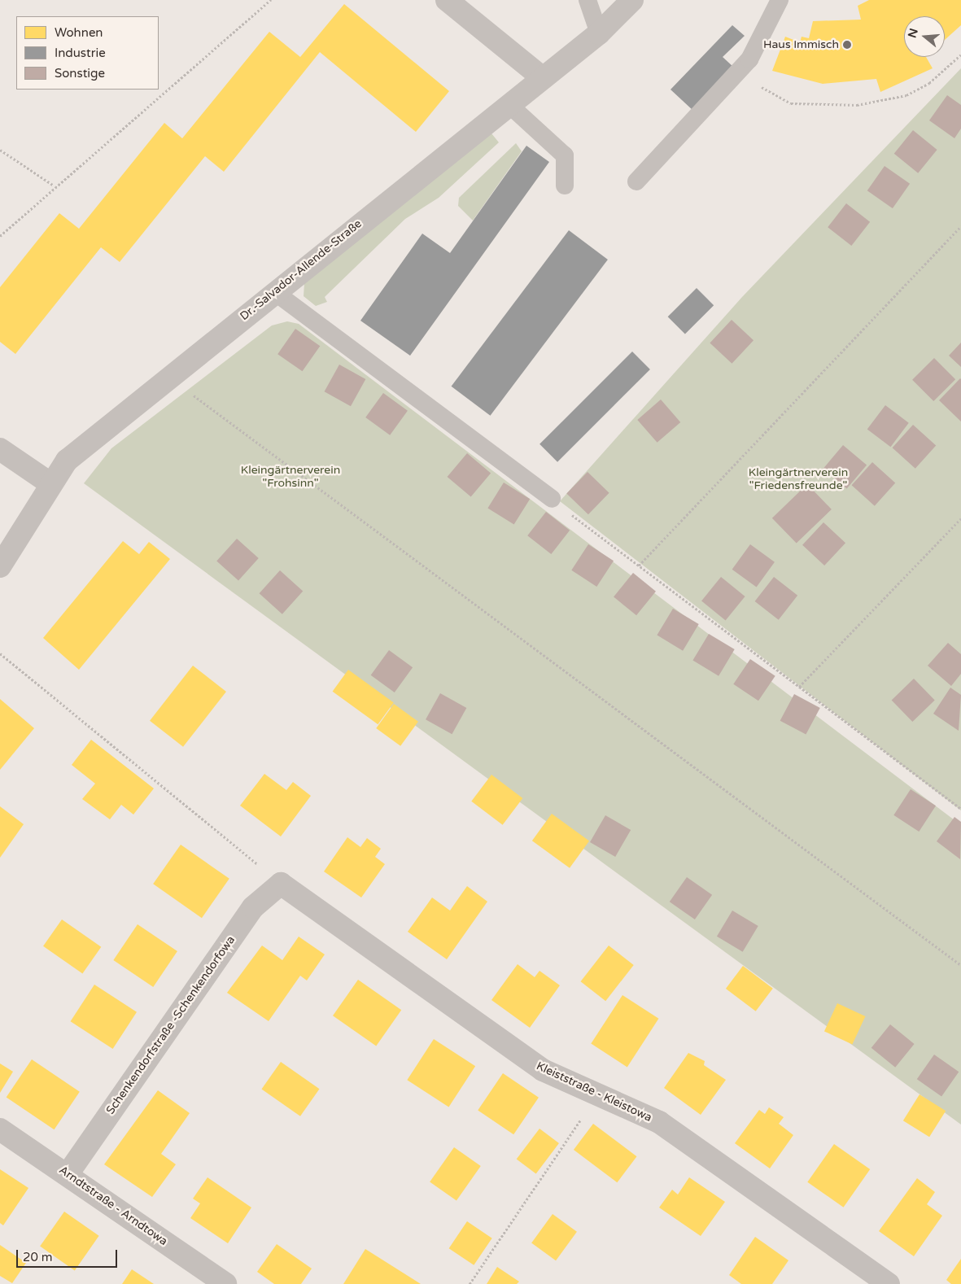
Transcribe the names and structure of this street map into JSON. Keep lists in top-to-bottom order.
{
  "streets": {
    "street": [
      "Dr.-Salvador-Allende-Straße",
      "Schenkendorfstraße -Schenkendorfowa",
      "Kleiststraße - Kleistowa",
      "Arndtstraße - Arndtowa"
    ]
  },
  "crossings": [
    ["Schenkendorfstraße -Schenkendorfowa", "Kleiststraße - Kleistowa"],
    ["Schenkendorfstraße -Schenkendorfowa", "Arndtstraße - Arndtowa"]
  ],
  "parks": ["Kleingärtnerverein \"Frohsinn\"", "Kleingärtnerverein \"Friedensfreunde\""],
  "places": ["Haus Immisch"],
  "legend": ["Wohnen", "Industrie", "Sonstige"],
  "scale_bar": "20 m",
  "north": "left"
}
